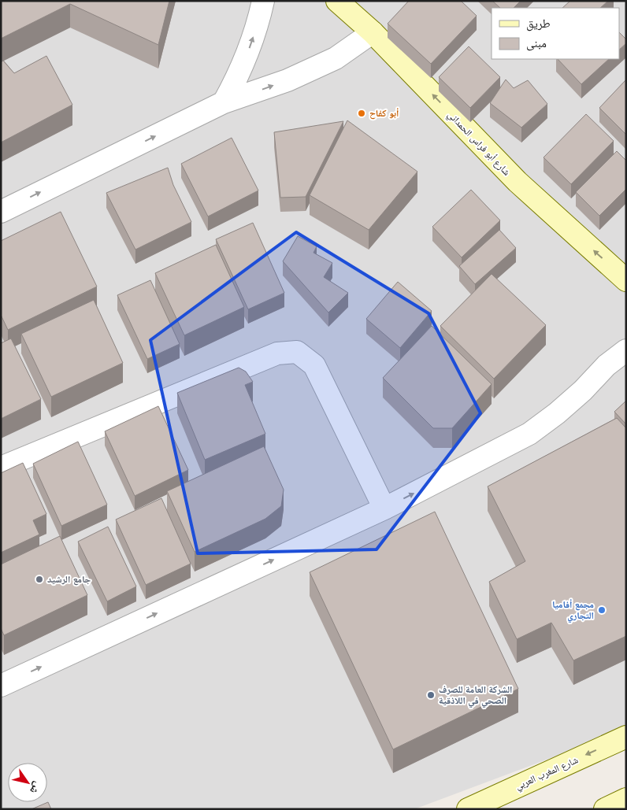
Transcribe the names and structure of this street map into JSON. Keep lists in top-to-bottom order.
{
  "streets": {
    "street": ["شارع أبو فراس الحمداني", "شارع المغرب العربي"]
  },
  "one_way": ["شارع أبو فراس الحمداني", "شارع المغرب العربي"],
  "places": [
    "أبو كفاح",
    "جامع الرشيد",
    "مجمع أفاميا التجاري",
    "الشركة العامة للصرف الصحي في اللاذقية"
  ],
  "legend": ["طريق", "مبنى"],
  "north": "bottom right"
}
